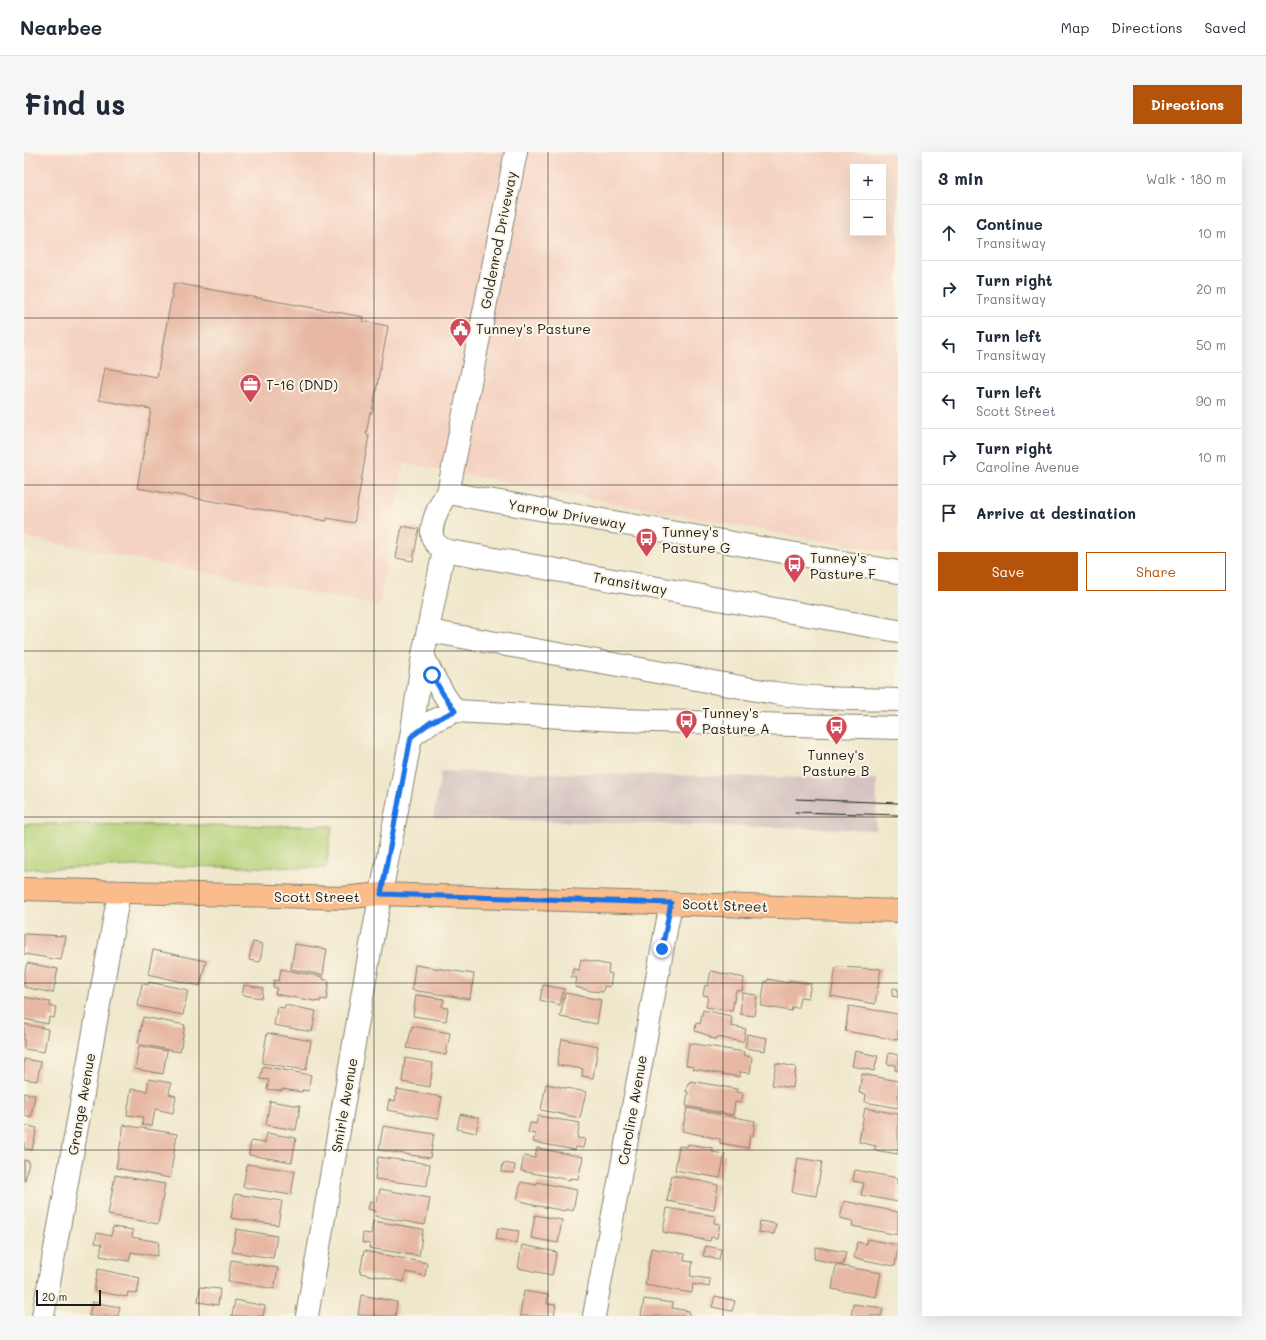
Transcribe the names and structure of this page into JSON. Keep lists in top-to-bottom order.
{
  "streets": {
    "main road": ["Scott Street"],
    "street": [
      "Goldenrod Driveway",
      "Yarrow Driveway",
      "Transitway",
      "Grange Avenue",
      "Smirle Avenue",
      "Caroline Avenue"
    ]
  },
  "crossings": [
    ["Goldenrod Driveway", "Yarrow Driveway"],
    ["Scott Street", "Grange Avenue"],
    ["Scott Street", "Smirle Avenue"],
    ["Scott Street", "Caroline Avenue"]
  ],
  "places": {
    "public building": ["Tunney's Pasture"],
    "office": ["T-16 (DND)"],
    "bus stop": [
      "Tunney's Pasture G",
      "Tunney's Pasture F",
      "Tunney's Pasture A",
      "Tunney's Pasture B"
    ]
  },
  "scale_bar": "20 m",
  "page": {
    "header": "Nearbee",
    "nav": ["Map", "Directions", "Saved"],
    "buttons": [
      "Directions",
      ["Save", "Share"]
    ],
    "title": "Find us",
    "heading": ["3 min", "Walk · 180 m"],
    "map_buttons": ["+", "−"],
    "list": [
      ["Continue", "Transitway", "10 m"],
      ["Turn right", "Transitway", "20 m"],
      ["Turn left", "Transitway", "50 m"],
      ["Turn left", "Scott Street", "90 m"],
      ["Turn right", "Caroline Avenue", "10 m"],
      "Arrive at destination"
    ],
    "scale": "20 m"
  }
}
